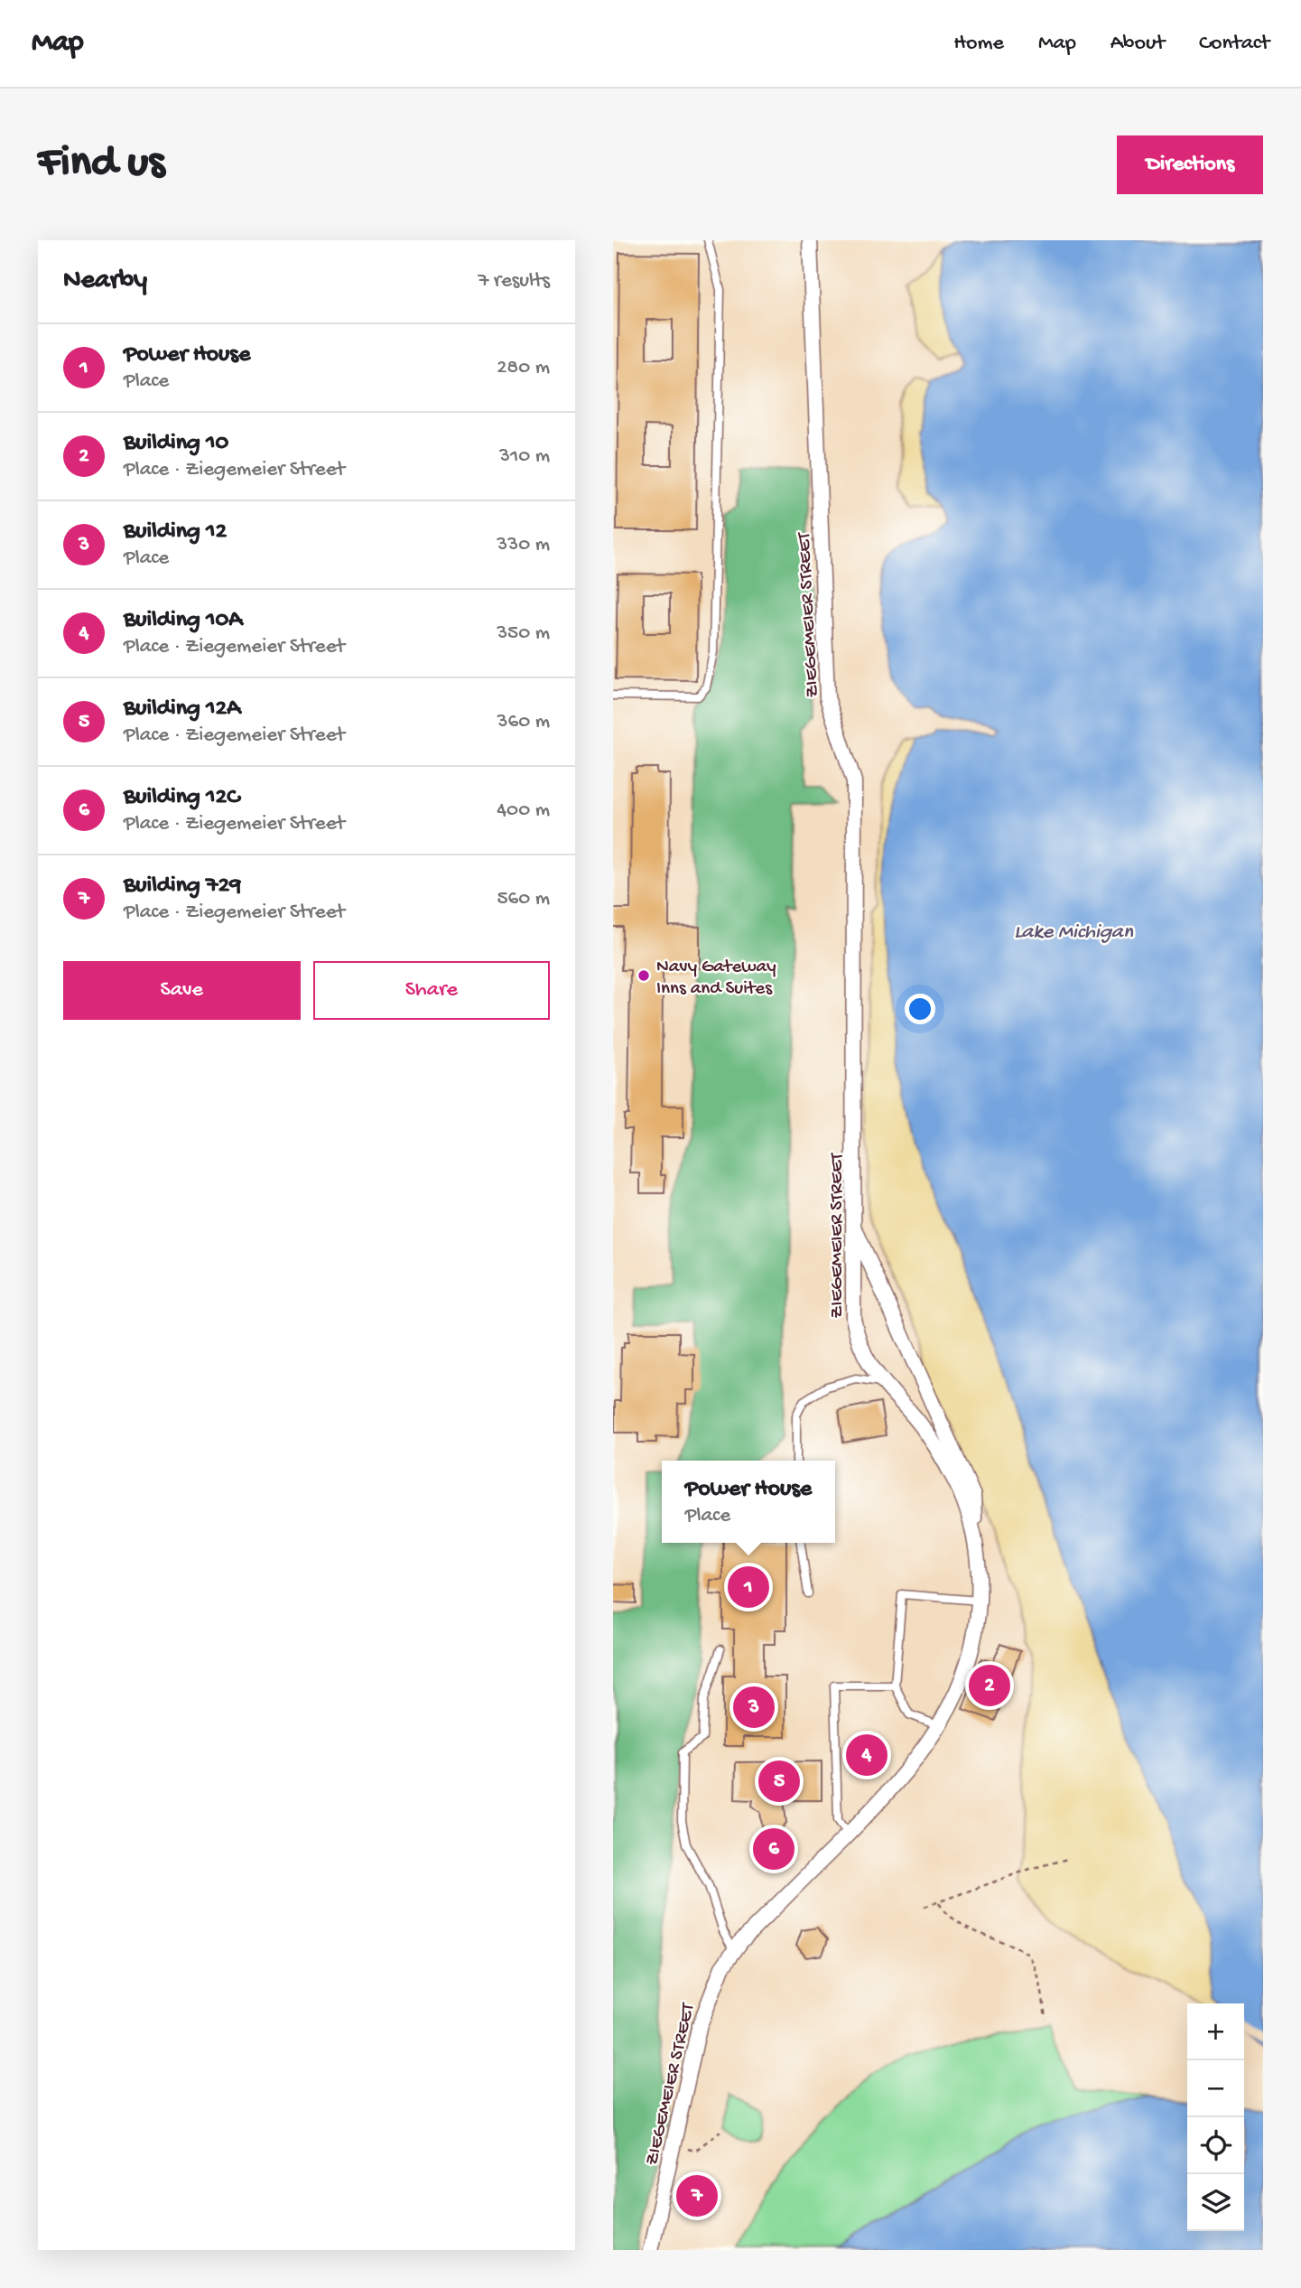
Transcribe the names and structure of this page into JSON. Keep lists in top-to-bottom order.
{
  "streets": {
    "street": ["ZIEGEMEIER STREET"]
  },
  "water": ["Lake Michigan"],
  "places": ["Navy Gateway Inns and Suites"],
  "page": {
    "header": "Map",
    "nav": [
      "Home",
      "Map",
      "About",
      "Contact"
    ],
    "buttons": [
      "Directions",
      ["Save", "Share"]
    ],
    "title": "Find us",
    "heading": ["Nearby", "7 results"],
    "list": [
      {
        "mark": "1",
        "name": "Power House",
        "note": "Place",
        "value": "280 m"
      },
      {
        "mark": "2",
        "name": "Building 10",
        "note": "Place · Ziegemeier Street",
        "value": "310 m"
      },
      {
        "mark": "3",
        "name": "Building 12",
        "note": "Place",
        "value": "330 m"
      },
      {
        "mark": "4",
        "name": "Building 10A",
        "note": "Place · Ziegemeier Street",
        "value": "350 m"
      },
      {
        "mark": "5",
        "name": "Building 12A",
        "note": "Place · Ziegemeier Street",
        "value": "360 m"
      },
      {
        "mark": "6",
        "name": "Building 12C",
        "note": "Place · Ziegemeier Street",
        "value": "400 m"
      },
      {
        "mark": "7",
        "name": "Building 729",
        "note": "Place · Ziegemeier Street",
        "value": "560 m"
      }
    ],
    "popup": ["Power House", "Place"],
    "pins": [
      "1",
      "2",
      "3",
      "4",
      "5",
      "6",
      "7"
    ],
    "map_buttons": ["+", "−"]
  }
}
